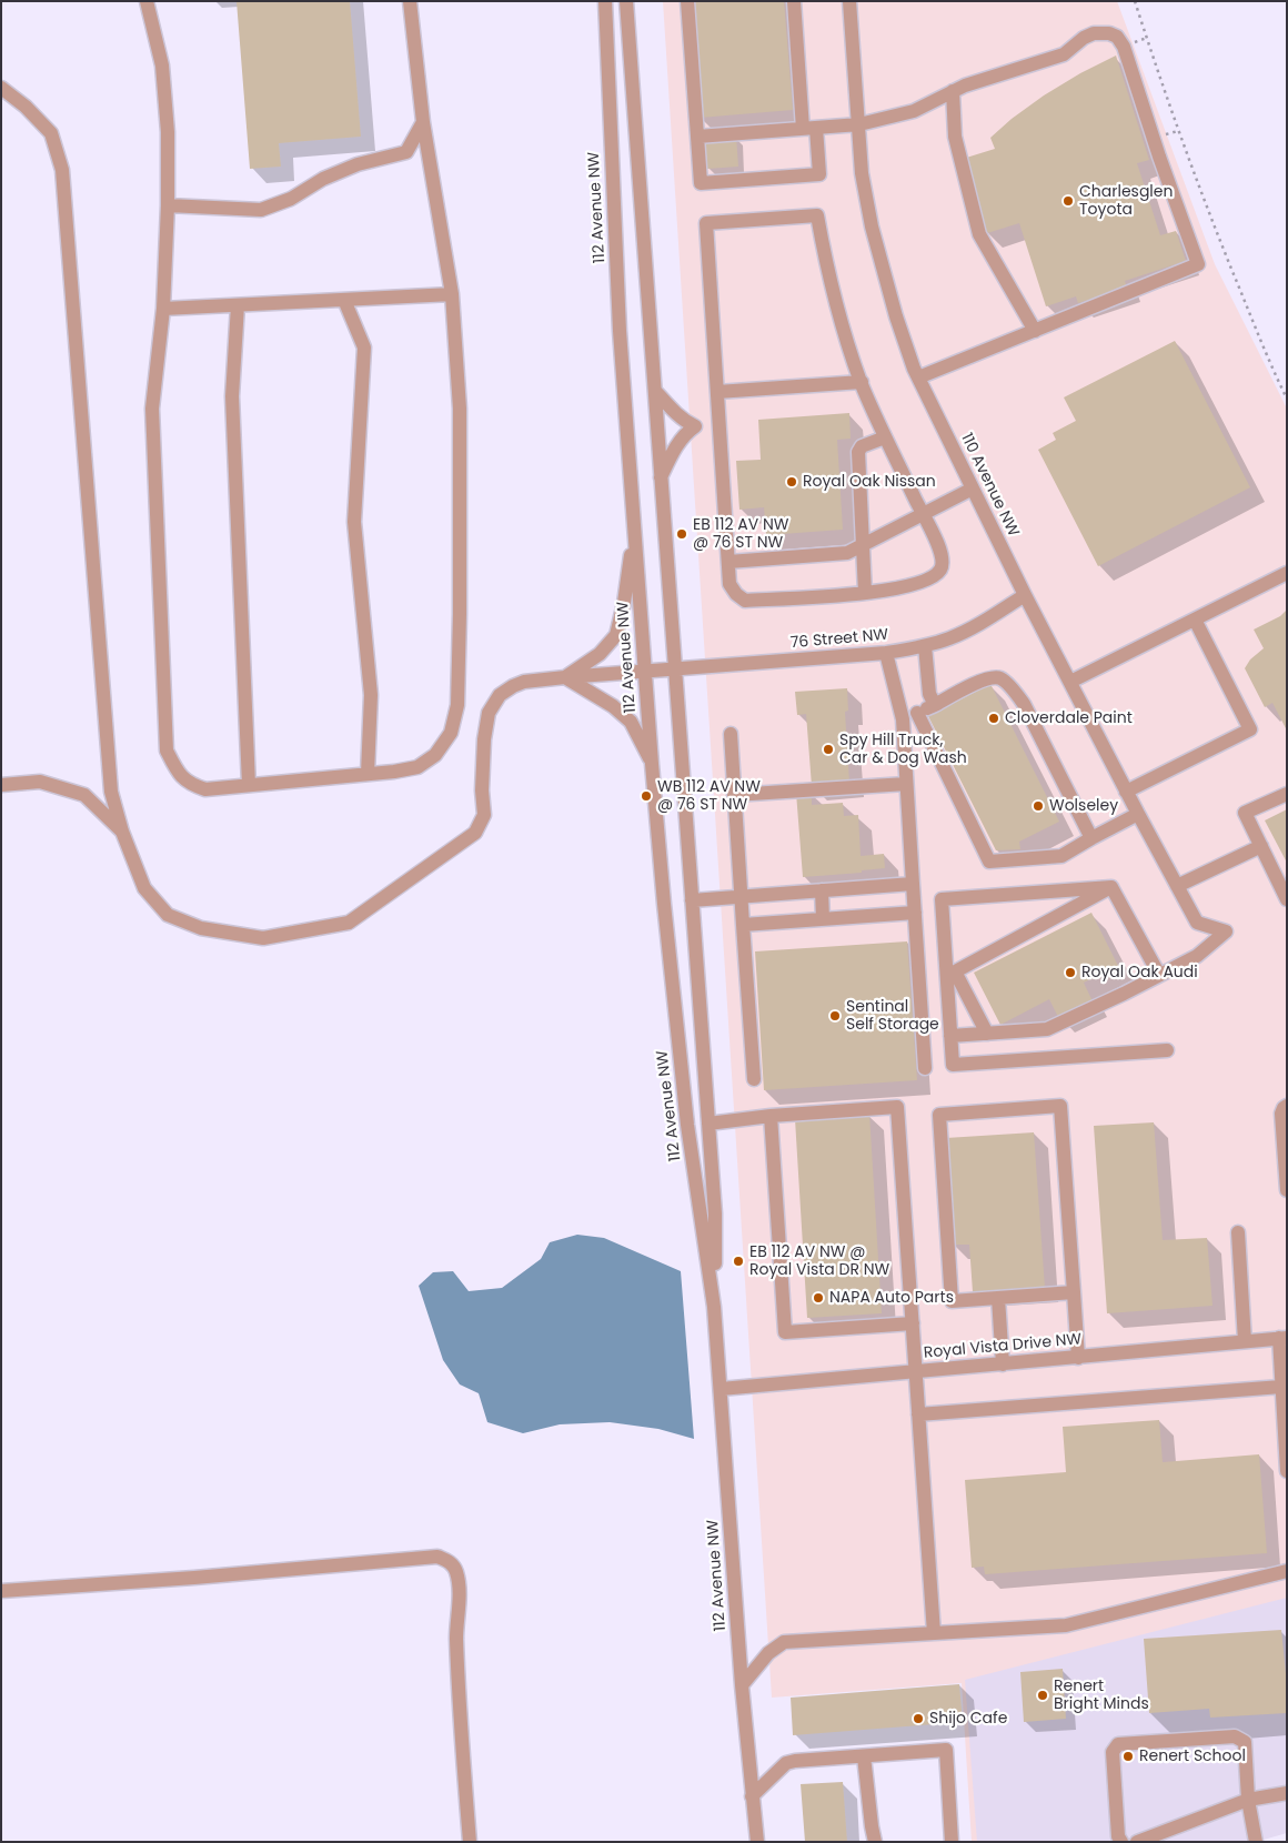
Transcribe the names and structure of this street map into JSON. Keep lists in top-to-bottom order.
{
  "streets": {
    "street": [
      "112 Avenue NW",
      "110 Avenue NW",
      "76 Street NW",
      "Royal Vista Drive NW"
    ]
  },
  "crossings": [
    ["112 Avenue NW", "76 Street NW"],
    ["112 Avenue NW", "Royal Vista Drive NW"],
    ["110 Avenue NW", "76 Street NW"]
  ],
  "places": [
    "Charlesglen Toyota",
    "Royal Oak Nissan",
    "EB 112 AV NW @ 76 ST NW",
    "Cloverdale Paint",
    "Spy Hill Truck, Car & Dog Wash",
    "WB 112 AV NW @ 76 ST NW",
    "Wolseley",
    "Royal Oak Audi",
    "Sentinal Self Storage",
    "EB 112 AV NW @ Royal Vista DR NW",
    "NAPA Auto Parts",
    "Renert Bright Minds",
    "Shijo Cafe",
    "Renert School"
  ]
}
